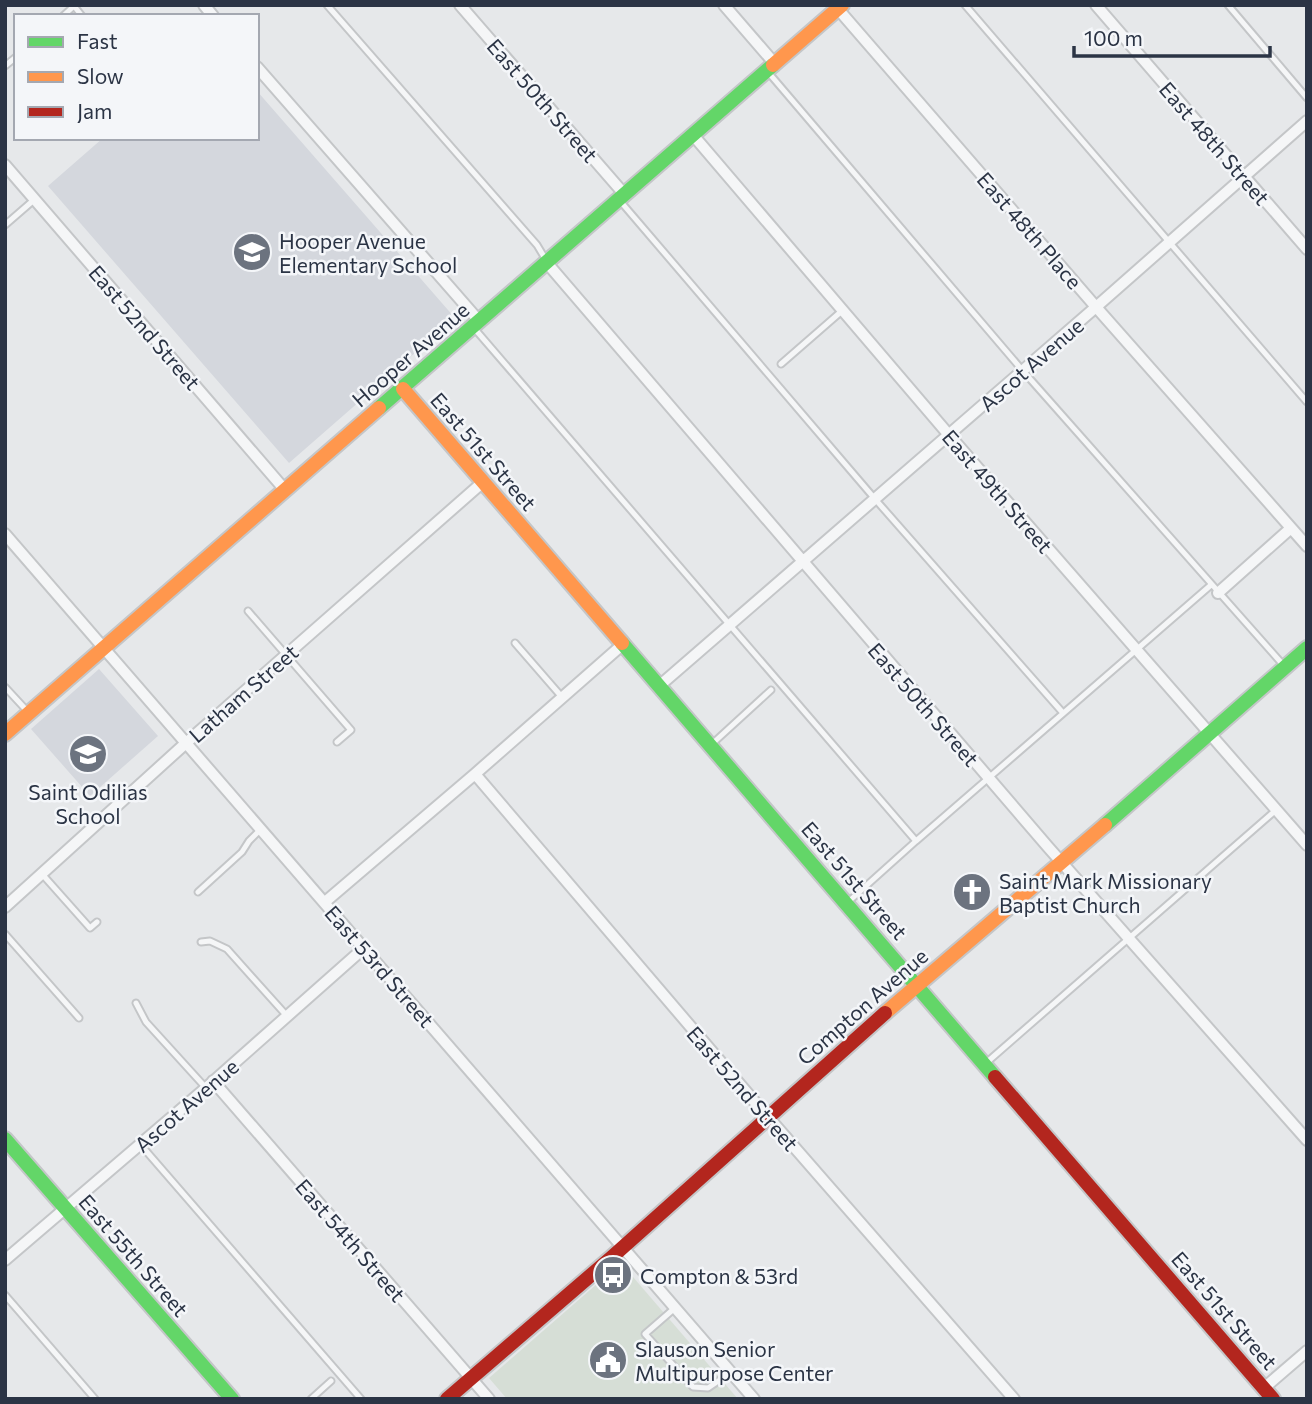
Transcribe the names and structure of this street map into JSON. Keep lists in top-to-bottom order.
{
  "streets": {
    "street": [
      "East 50th Street",
      "East 48th Street",
      "East 48th Place",
      "East 52nd Street",
      "Hooper Avenue",
      "Ascot Avenue",
      "East 51st Street",
      "East 49th Street",
      "Latham Street",
      "East 53rd Street",
      "Compton Avenue",
      "East 54th Street",
      "East 55th Street"
    ]
  },
  "crossings": [
    ["East 50th Street", "Hooper Avenue"],
    ["East 50th Street", "Ascot Avenue"],
    ["East 50th Street", "Compton Avenue"],
    ["East 48th Street", "Ascot Avenue"],
    ["East 48th Place", "Hooper Avenue"],
    ["East 48th Place", "Ascot Avenue"],
    ["East 52nd Street", "Hooper Avenue"],
    ["East 52nd Street", "Compton Avenue"],
    ["Hooper Avenue", "East 51st Street"],
    ["Hooper Avenue", "East 49th Street"],
    ["Hooper Avenue", "East 53rd Street"],
    ["Ascot Avenue", "East 51st Street"],
    ["Ascot Avenue", "East 49th Street"],
    ["Ascot Avenue", "East 53rd Street"],
    ["Ascot Avenue", "East 54th Street"],
    ["Ascot Avenue", "East 55th Street"],
    ["East 51st Street", "Latham Street"],
    ["East 51st Street", "Compton Avenue"],
    ["East 49th Street", "Compton Avenue"],
    ["Latham Street", "East 53rd Street"],
    ["East 53rd Street", "Compton Avenue"],
    ["Compton Avenue", "East 54th Street"]
  ],
  "places": {
    "school or university": ["Hooper Avenue Elementary School", "Saint Odilias School"],
    "church": ["Saint Mark Missionary Baptist Church"],
    "bus stop": ["Compton & 53rd"],
    "public building": ["Slauson Senior Multipurpose Center"]
  },
  "legend": ["Fast", "Slow", "Jam"],
  "scale_bar": "100 m"
}
